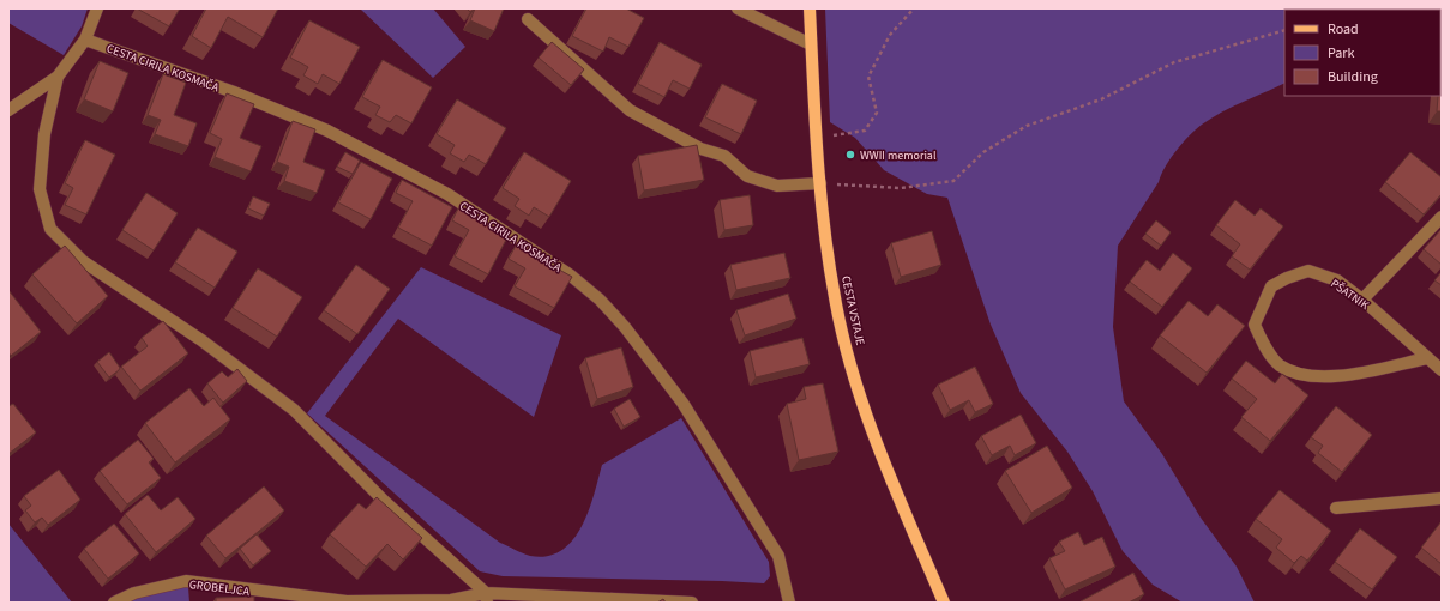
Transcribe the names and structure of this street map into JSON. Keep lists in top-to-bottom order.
{
  "streets": {
    "main road": ["CESTA VSTAJE"],
    "street": ["CESTA CIRILA KOSMAČA", "PŠATNIK", "GROBELJCA"]
  },
  "places": ["WWII memorial"],
  "legend": ["Road", "Park", "Building"]
}
